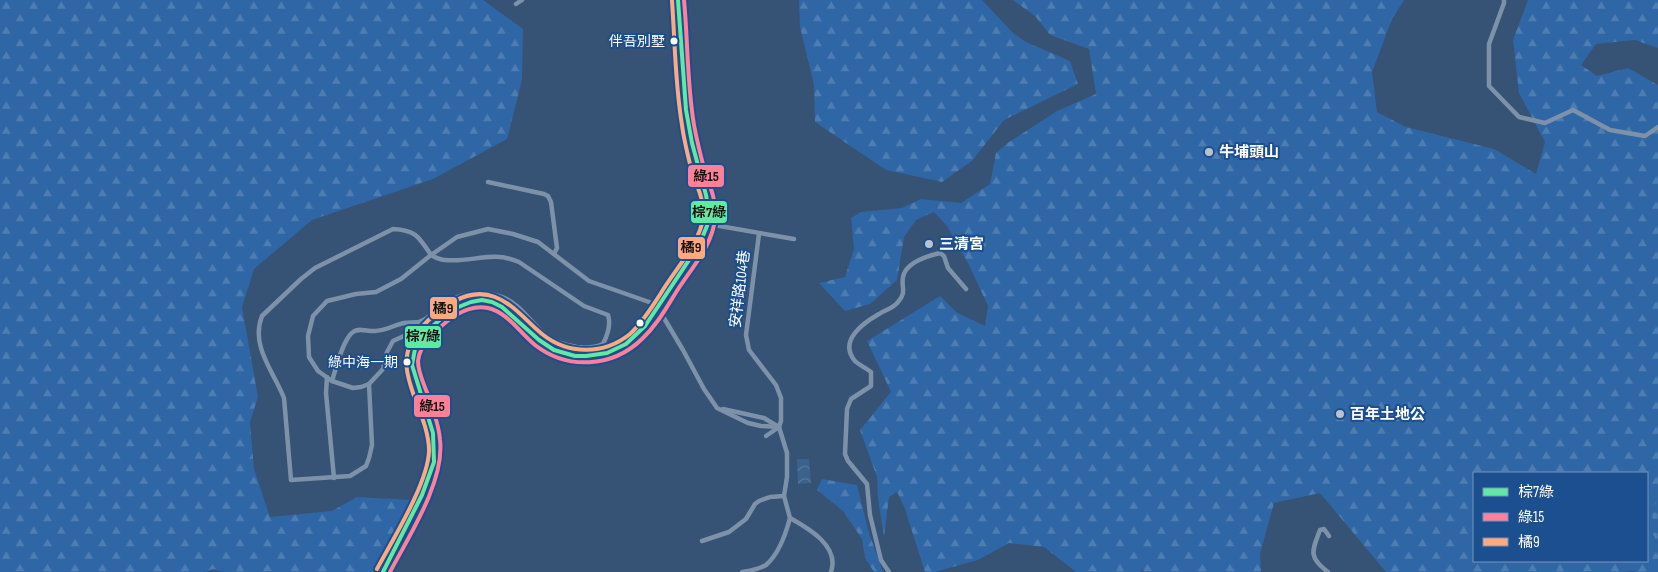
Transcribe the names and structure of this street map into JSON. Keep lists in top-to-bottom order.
{
  "streets": {
    "street": ["安祥路104巷"]
  },
  "places": [
    "伴吾別墅",
    "牛埔頭山",
    "三清宮",
    "綠中海一期",
    "百年土地公"
  ],
  "lines": ["transit line 棕7綠", "transit line 綠15", "transit line 橘9"],
  "legend": ["棕7綠", "綠15", "橘9"]
}
